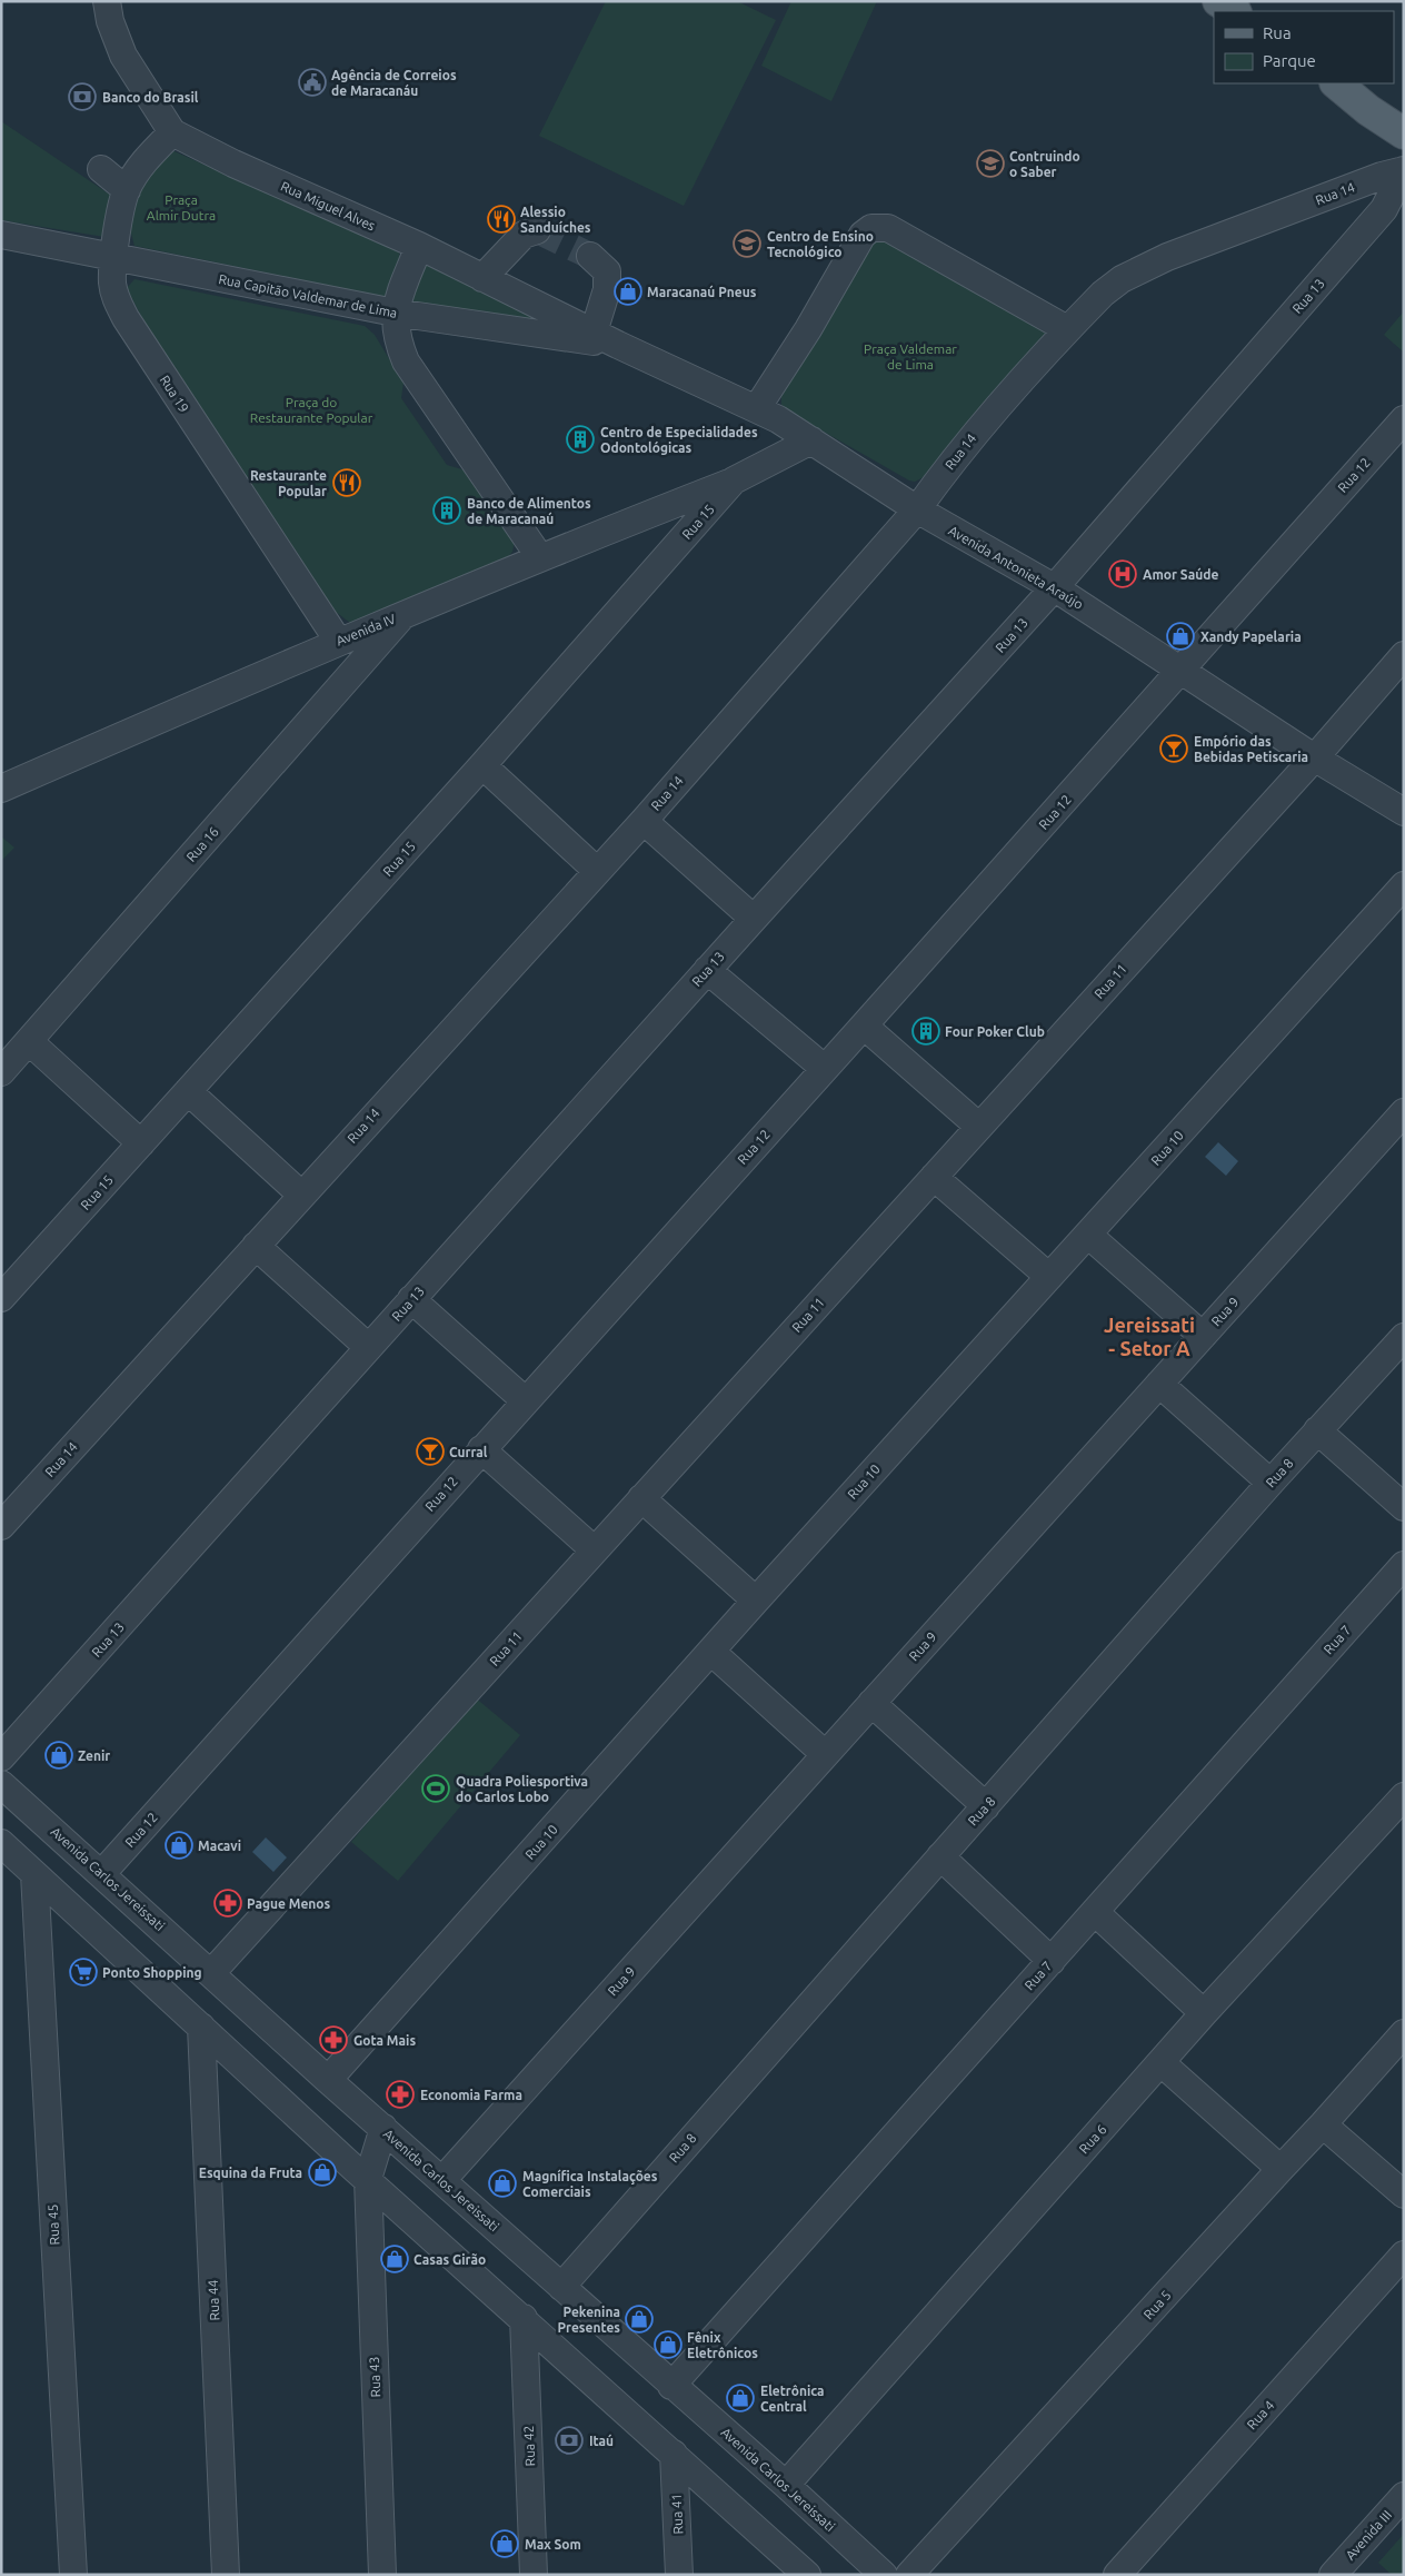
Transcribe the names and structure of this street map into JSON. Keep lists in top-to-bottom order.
{
  "streets": {
    "street": [
      "Rua 14",
      "Rua Miguel Alves",
      "Rua Capitão Valdemar de Lima",
      "Rua 13",
      "Rua 19",
      "Rua 12",
      "Rua 15",
      "Avenida Antonieta Araújo",
      "Avenida IV",
      "Rua 16",
      "Rua 11",
      "Rua 10",
      "Rua 9",
      "Rua 8",
      "Rua 7",
      "Avenida Carlos Jereissati",
      "Rua 6",
      "Rua 45",
      "Rua 44",
      "Rua 5",
      "Rua 43",
      "Rua 4",
      "Rua 42",
      "Rua 41",
      "Avenida III"
    ]
  },
  "crossings": [
    ["Rua 14", "Rua 13"],
    ["Rua 14", "Avenida Antonieta Araújo"],
    ["Rua Miguel Alves", "Rua Capitão Valdemar de Lima"],
    ["Rua Miguel Alves", "Rua 19"],
    ["Rua Miguel Alves", "Avenida Antonieta Araújo"],
    ["Rua Capitão Valdemar de Lima", "Rua 19"],
    ["Rua Capitão Valdemar de Lima", "Avenida Antonieta Araújo"],
    ["Rua 13", "Avenida Antonieta Araújo"],
    ["Rua 19", "Avenida IV"],
    ["Rua 12", "Avenida Antonieta Araújo"],
    ["Rua 12", "Avenida Carlos Jereissati"],
    ["Rua 15", "Avenida Antonieta Araújo"],
    ["Rua 15", "Avenida IV"],
    ["Avenida Antonieta Araújo", "Rua 11"],
    ["Avenida IV", "Rua 16"],
    ["Rua 11", "Avenida Carlos Jereissati"],
    ["Rua 10", "Avenida Carlos Jereissati"],
    ["Rua 9", "Avenida Carlos Jereissati"],
    ["Rua 8", "Avenida Carlos Jereissati"],
    ["Rua 7", "Avenida Carlos Jereissati"],
    ["Avenida Carlos Jereissati", "Rua 6"],
    ["Avenida Carlos Jereissati", "Rua 43"]
  ],
  "districts": ["Jereissati - Setor A"],
  "parks": ["Praça Almir Dutra", "Praça Valdemar de Lima", "Praça do Restaurante Popular"],
  "places": {
    "public building": ["Agência de Correios de Maracanáu"],
    "bank": ["Banco do Brasil", "Itaú"],
    "school or university": ["Contruindo o Saber", "Centro de Ensino Tecnológico"],
    "restaurant": ["Alessio Sanduíches", "Restaurante Popular"],
    "shop": [
      "Maracanaú Pneus",
      "Xandy Papelaria",
      "Zenir",
      "Macavi",
      "Esquina da Fruta",
      "Magnífica Instalações Comerciais",
      "Casas Girão",
      "Pekenina Presentes",
      "Fênix Eletrônicos",
      "Eletrônica Central",
      "Max Som"
    ],
    "building": ["Centro de Especialidades Odontológicas", "Banco de Alimentos de Maracanaú", "Four Poker Club"],
    "hospital": ["Amor Saúde"],
    "bar": ["Empório das Bebidas Petiscaria", "Curral"],
    "sports": ["Quadra Poliesportiva do Carlos Lobo"],
    "pharmacy": ["Pague Menos", "Gota Mais", "Economia Farma"],
    "supermarket": ["Ponto Shopping"]
  },
  "legend": ["Rua", "Parque"]
}
